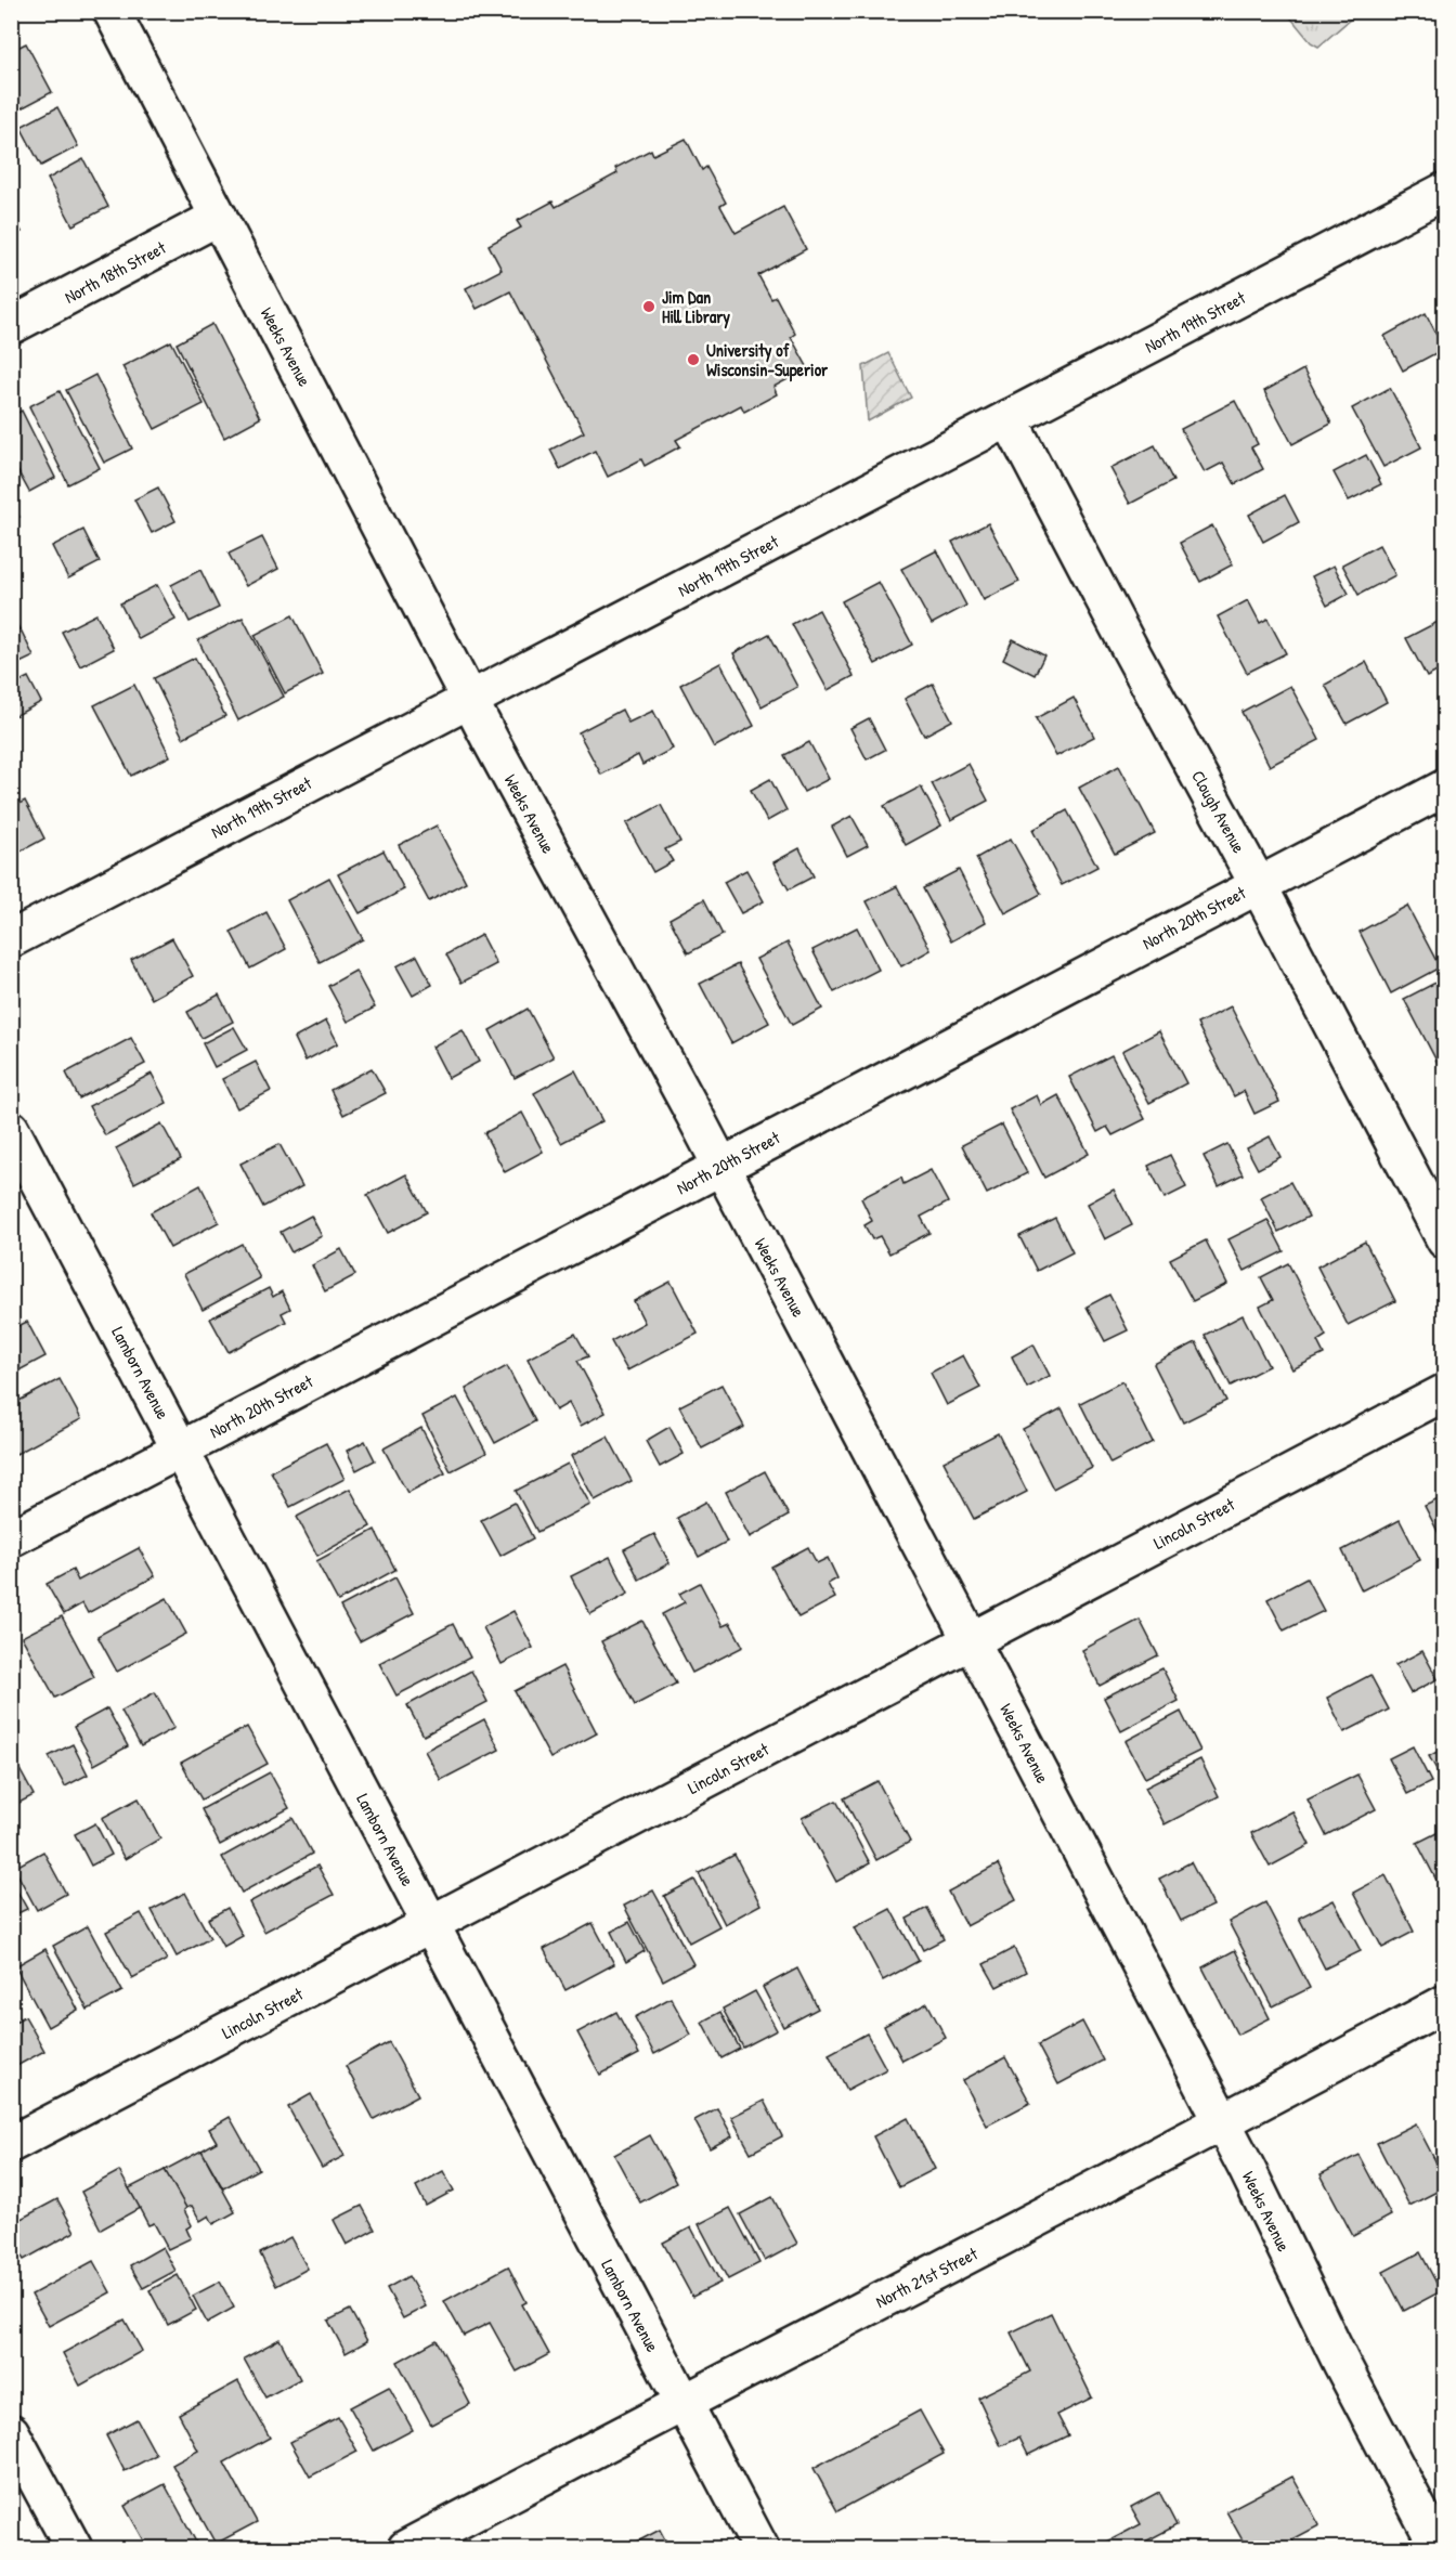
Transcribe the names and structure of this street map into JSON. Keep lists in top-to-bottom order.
{
  "streets": {
    "street": [
      "North 18th Street",
      "North 19th Street",
      "Weeks Avenue",
      "Clough Avenue",
      "North 20th Street",
      "Lamborn Avenue",
      "Lincoln Street",
      "North 21st Street"
    ]
  },
  "crossings": [
    ["North 18th Street", "Weeks Avenue"],
    ["North 19th Street", "Weeks Avenue"],
    ["North 19th Street", "Clough Avenue"],
    ["Weeks Avenue", "North 20th Street"],
    ["Weeks Avenue", "Lincoln Street"],
    ["Weeks Avenue", "North 21st Street"],
    ["Clough Avenue", "North 20th Street"],
    ["North 20th Street", "Lamborn Avenue"],
    ["Lamborn Avenue", "Lincoln Street"],
    ["Lamborn Avenue", "North 21st Street"]
  ],
  "places": ["Jim Dan Hill Library", "University of Wisconsin-Superior"]
}
